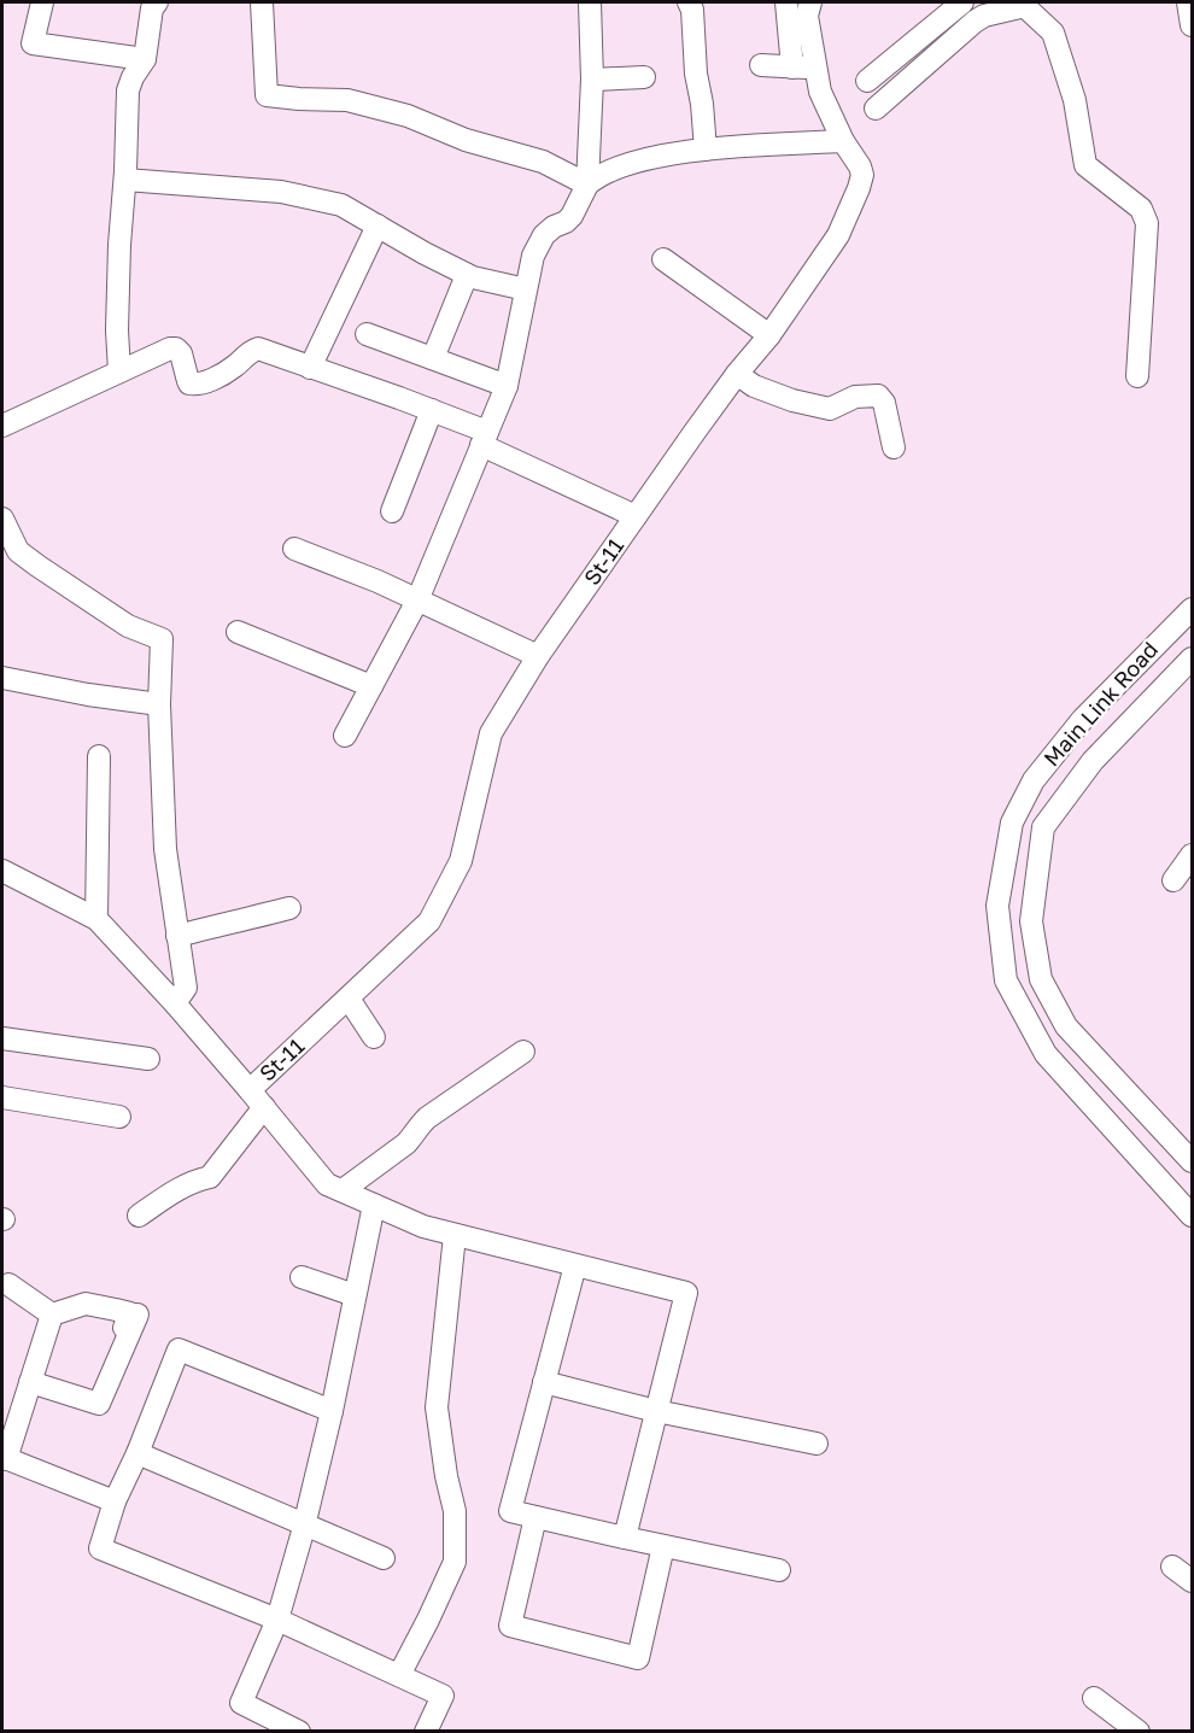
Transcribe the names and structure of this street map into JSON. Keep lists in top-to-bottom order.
{
  "streets": {
    "street": ["St-11", "Main Link Road"]
  }
}
